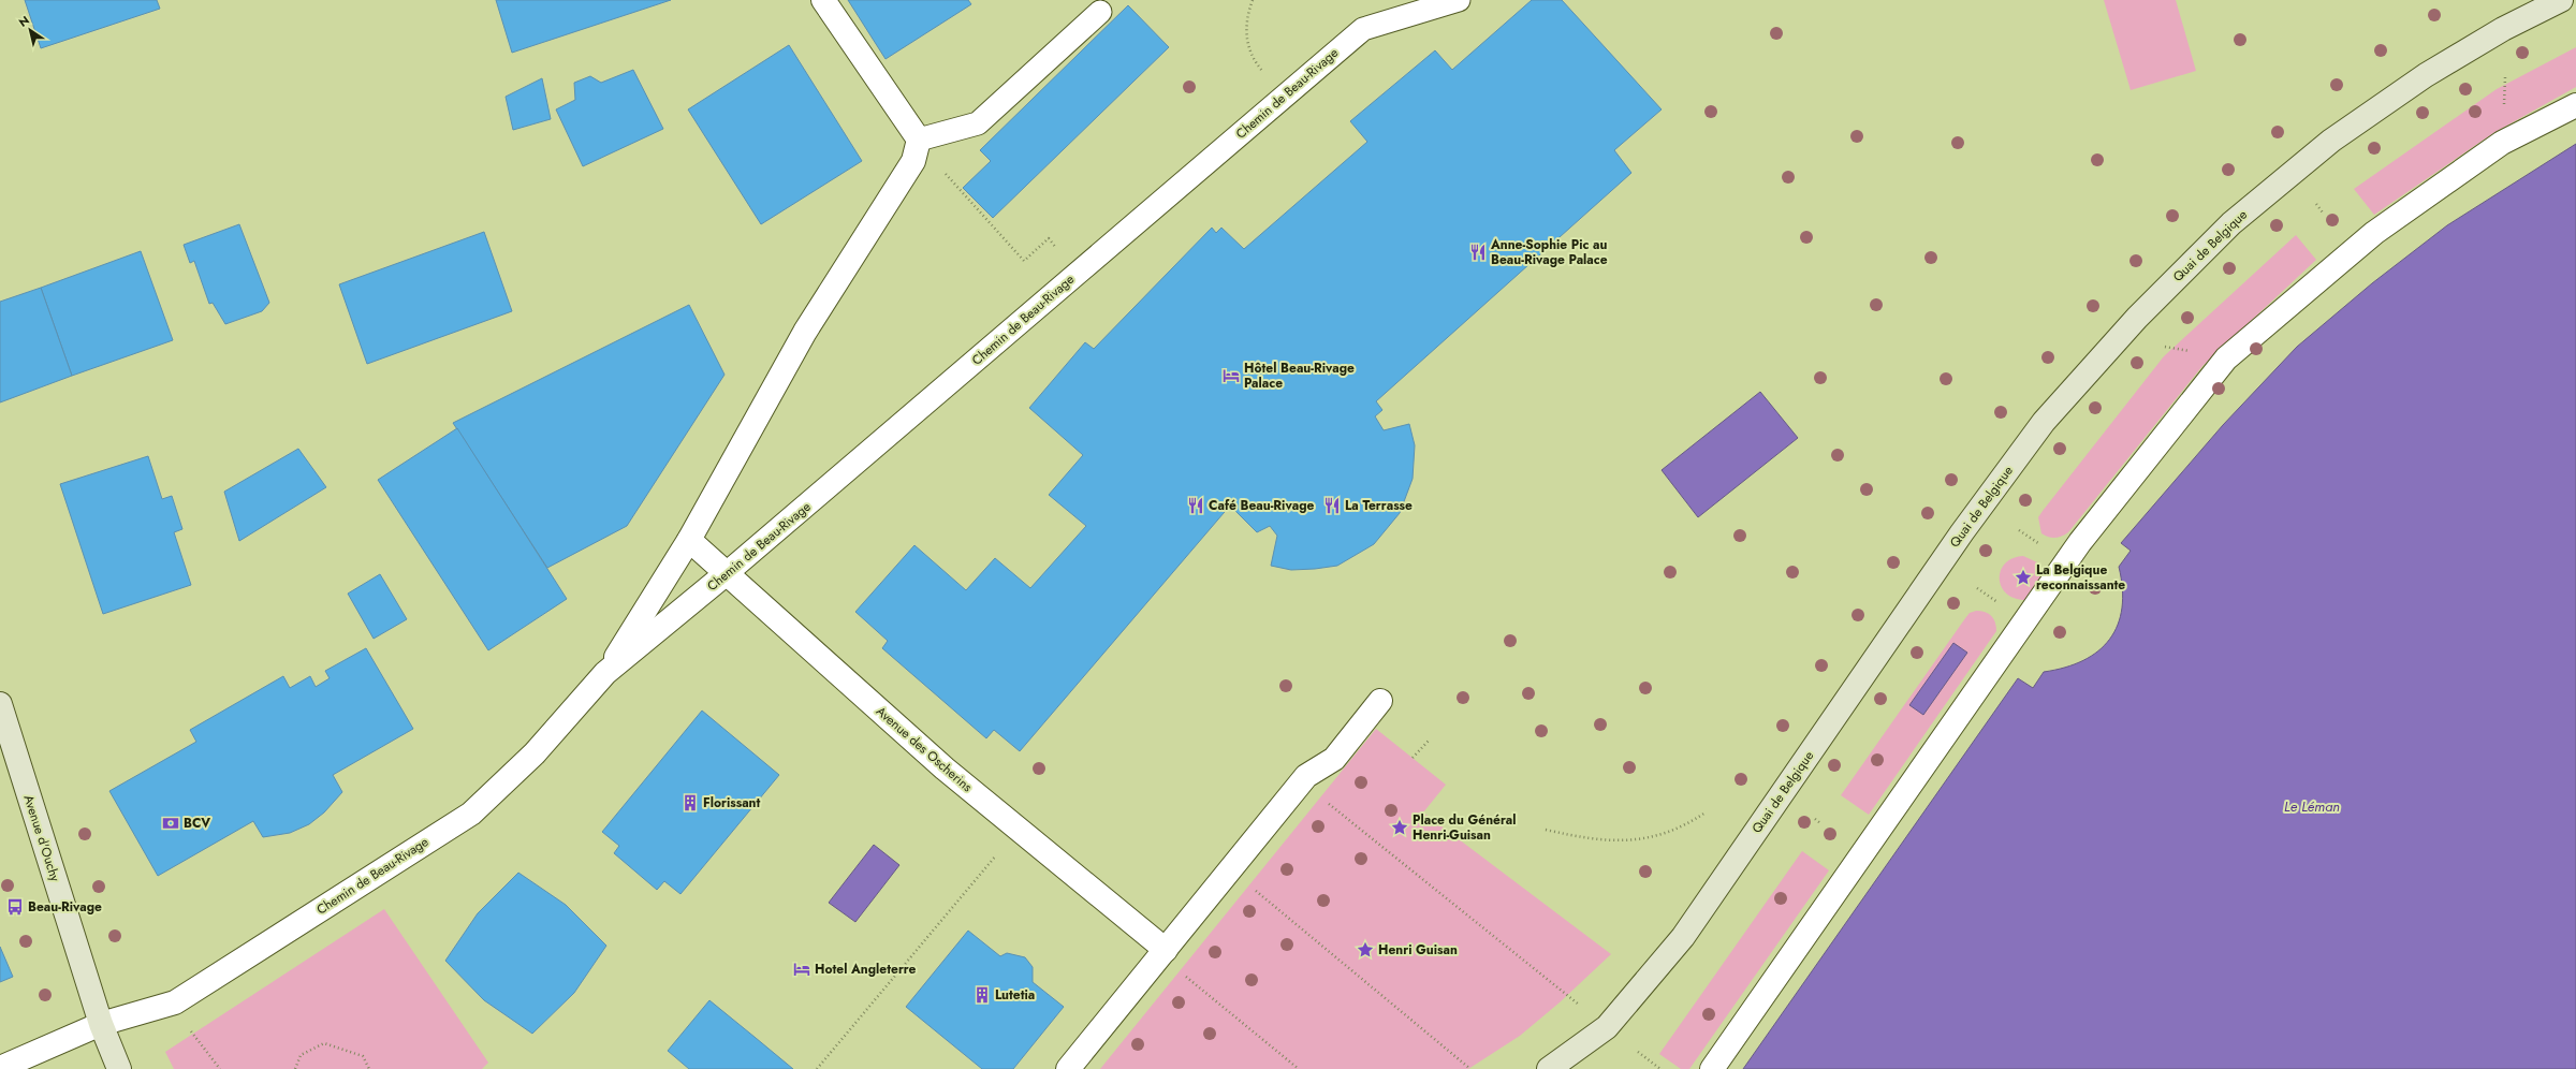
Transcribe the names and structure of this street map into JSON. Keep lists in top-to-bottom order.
{
  "streets": {
    "street": [
      "Chemin de Beau-Rivage",
      "Quai de Belgique",
      "Avenue des Oscherins",
      "Avenue d'Ouchy"
    ]
  },
  "crossings": [
    ["Chemin de Beau-Rivage", "Avenue des Oscherins"],
    ["Chemin de Beau-Rivage", "Avenue d'Ouchy"]
  ],
  "water": ["Le Léman"],
  "places": {
    "restaurant": ["Anne-Sophie Pic au Beau-Rivage Palace", "Café Beau-Rivage", "La Terrasse"],
    "hotel": ["Hôtel Beau-Rivage Palace", "Hotel Angleterre"],
    "place": ["La Belgique reconnaissante", "Place du Général Henri-Guisan", "Henri Guisan"],
    "building": ["Florissant", "Lutetia"],
    "bank": ["BCV"],
    "bus stop": ["Beau-Rivage"]
  },
  "north": "top left"
}
